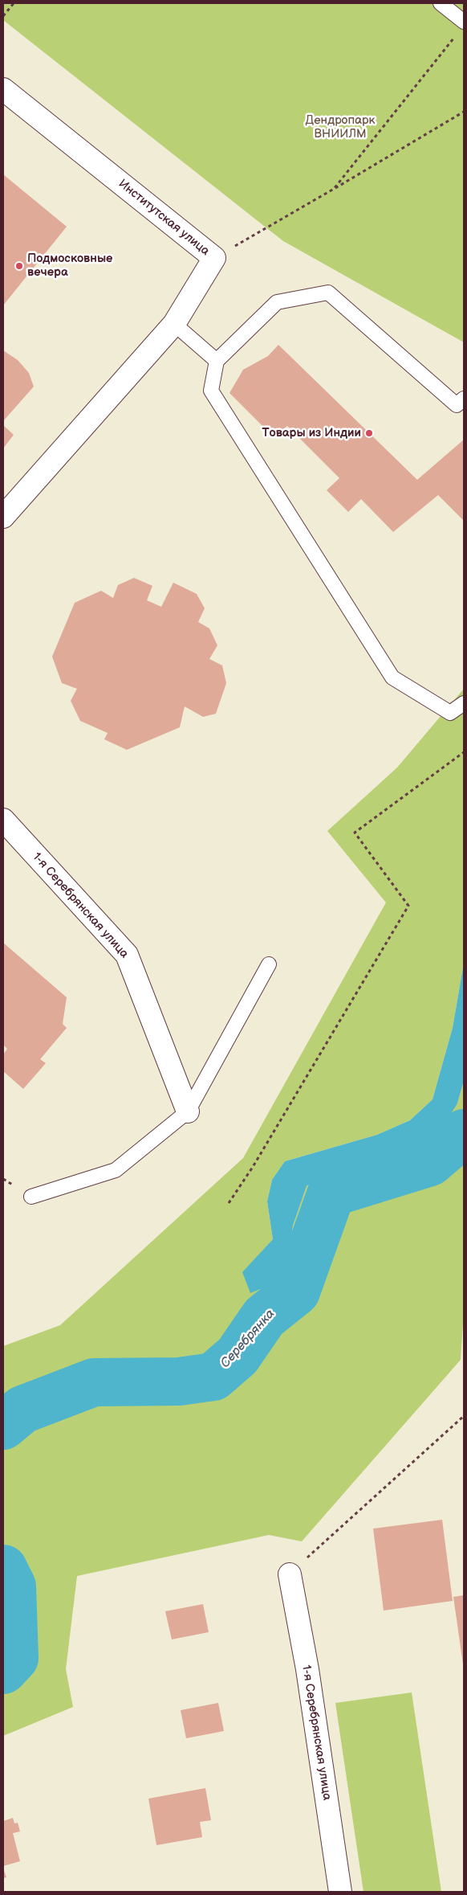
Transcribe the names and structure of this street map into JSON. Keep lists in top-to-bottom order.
{
  "streets": {
    "street": ["Институтская улица", "1-я Серебрянская улица"]
  },
  "water": ["Серебрянка"],
  "parks": ["Дендропарк ВНИИЛМ"],
  "places": ["Подмосковные вечера", "Товары из Индии"]
}
